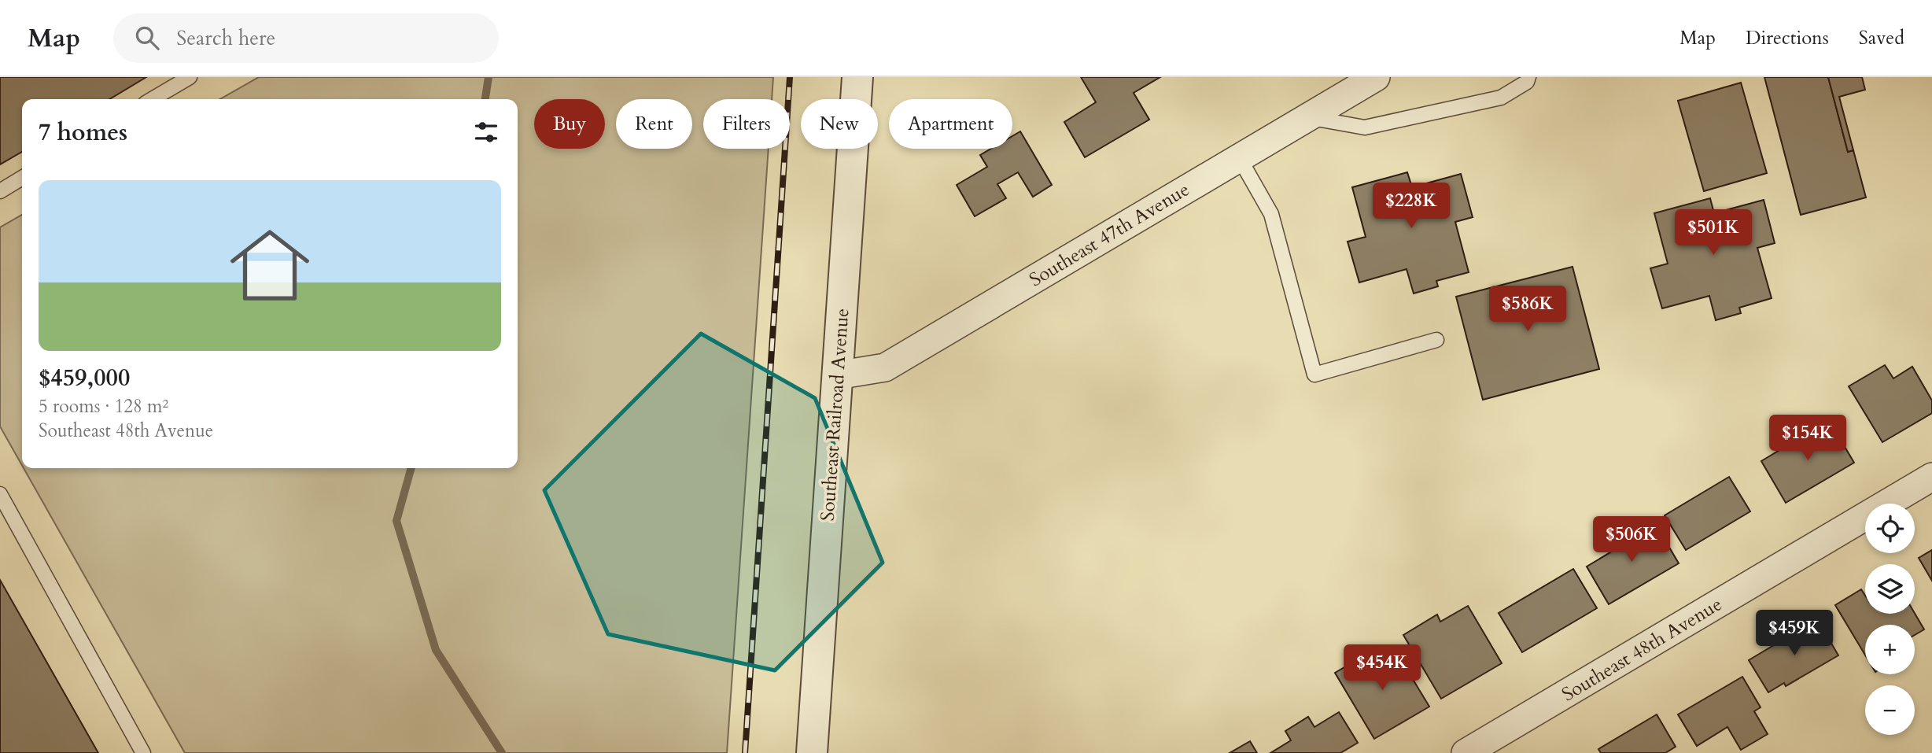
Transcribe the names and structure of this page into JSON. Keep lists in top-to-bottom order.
{
  "streets": {
    "street": ["Southeast 47th Avenue", "Southeast Railroad Avenue", "Southeast 48th Avenue"]
  },
  "crossings": [
    ["Southeast 47th Avenue", "Southeast Railroad Avenue"]
  ],
  "page": {
    "header": "Map",
    "search": "Search here",
    "nav": ["Map", "Directions", "Saved"],
    "chip": [
      "Buy",
      "Rent",
      "Filters",
      "New",
      "Apartment"
    ],
    "heading": "7 homes",
    "list": [
      {
        "name": "$459,000",
        "note": "5 rooms · 128 m² · Southeast 48th Avenue"
      }
    ],
    "price": [
      "$228K",
      "$501K",
      "$586K",
      "$154K",
      "$506K",
      "$459K",
      "$454K"
    ],
    "map_buttons": ["+", "−"]
  }
}
